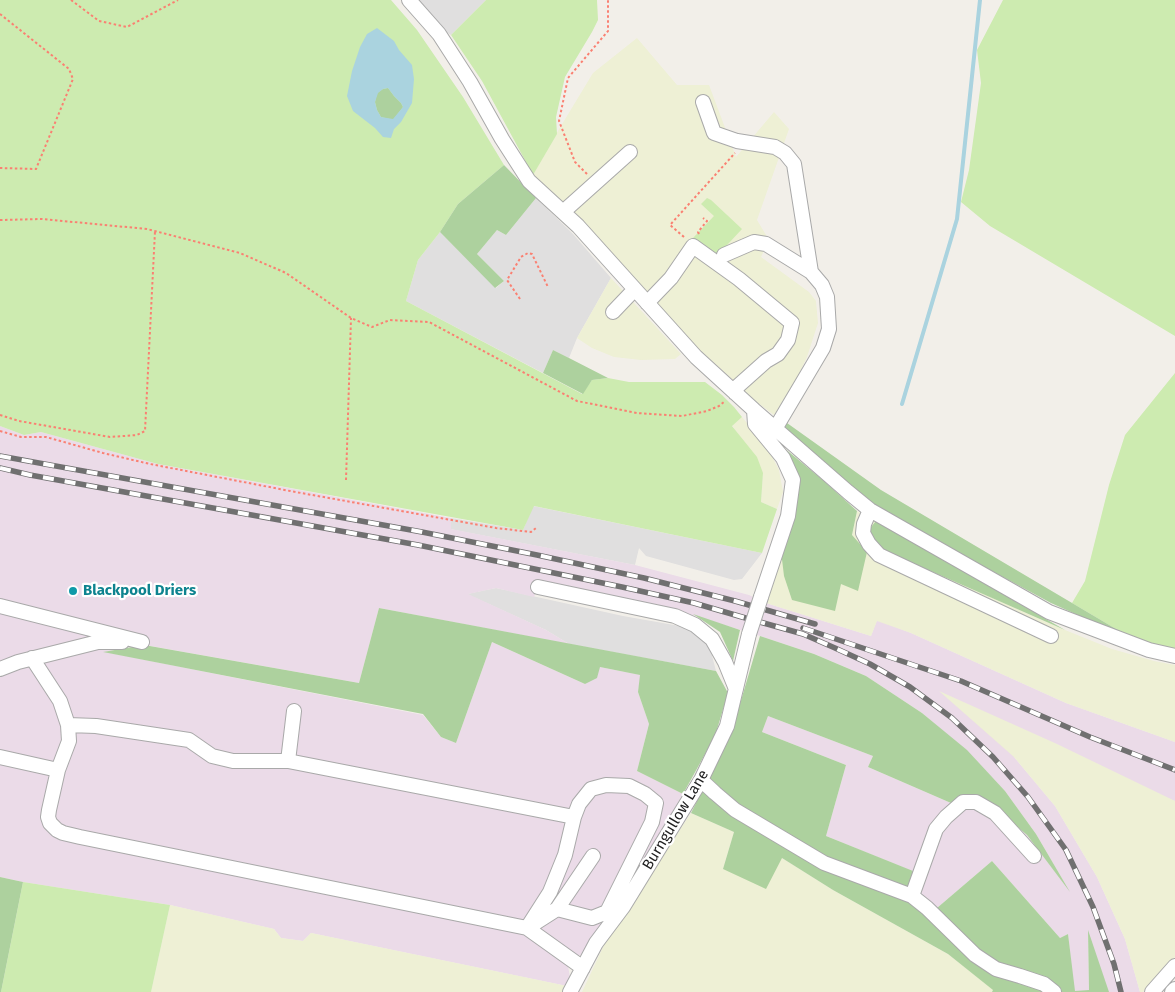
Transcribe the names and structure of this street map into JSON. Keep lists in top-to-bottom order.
{
  "streets": {
    "street": ["Burngullow Lane"]
  },
  "places": ["Blackpool Driers"]
}
